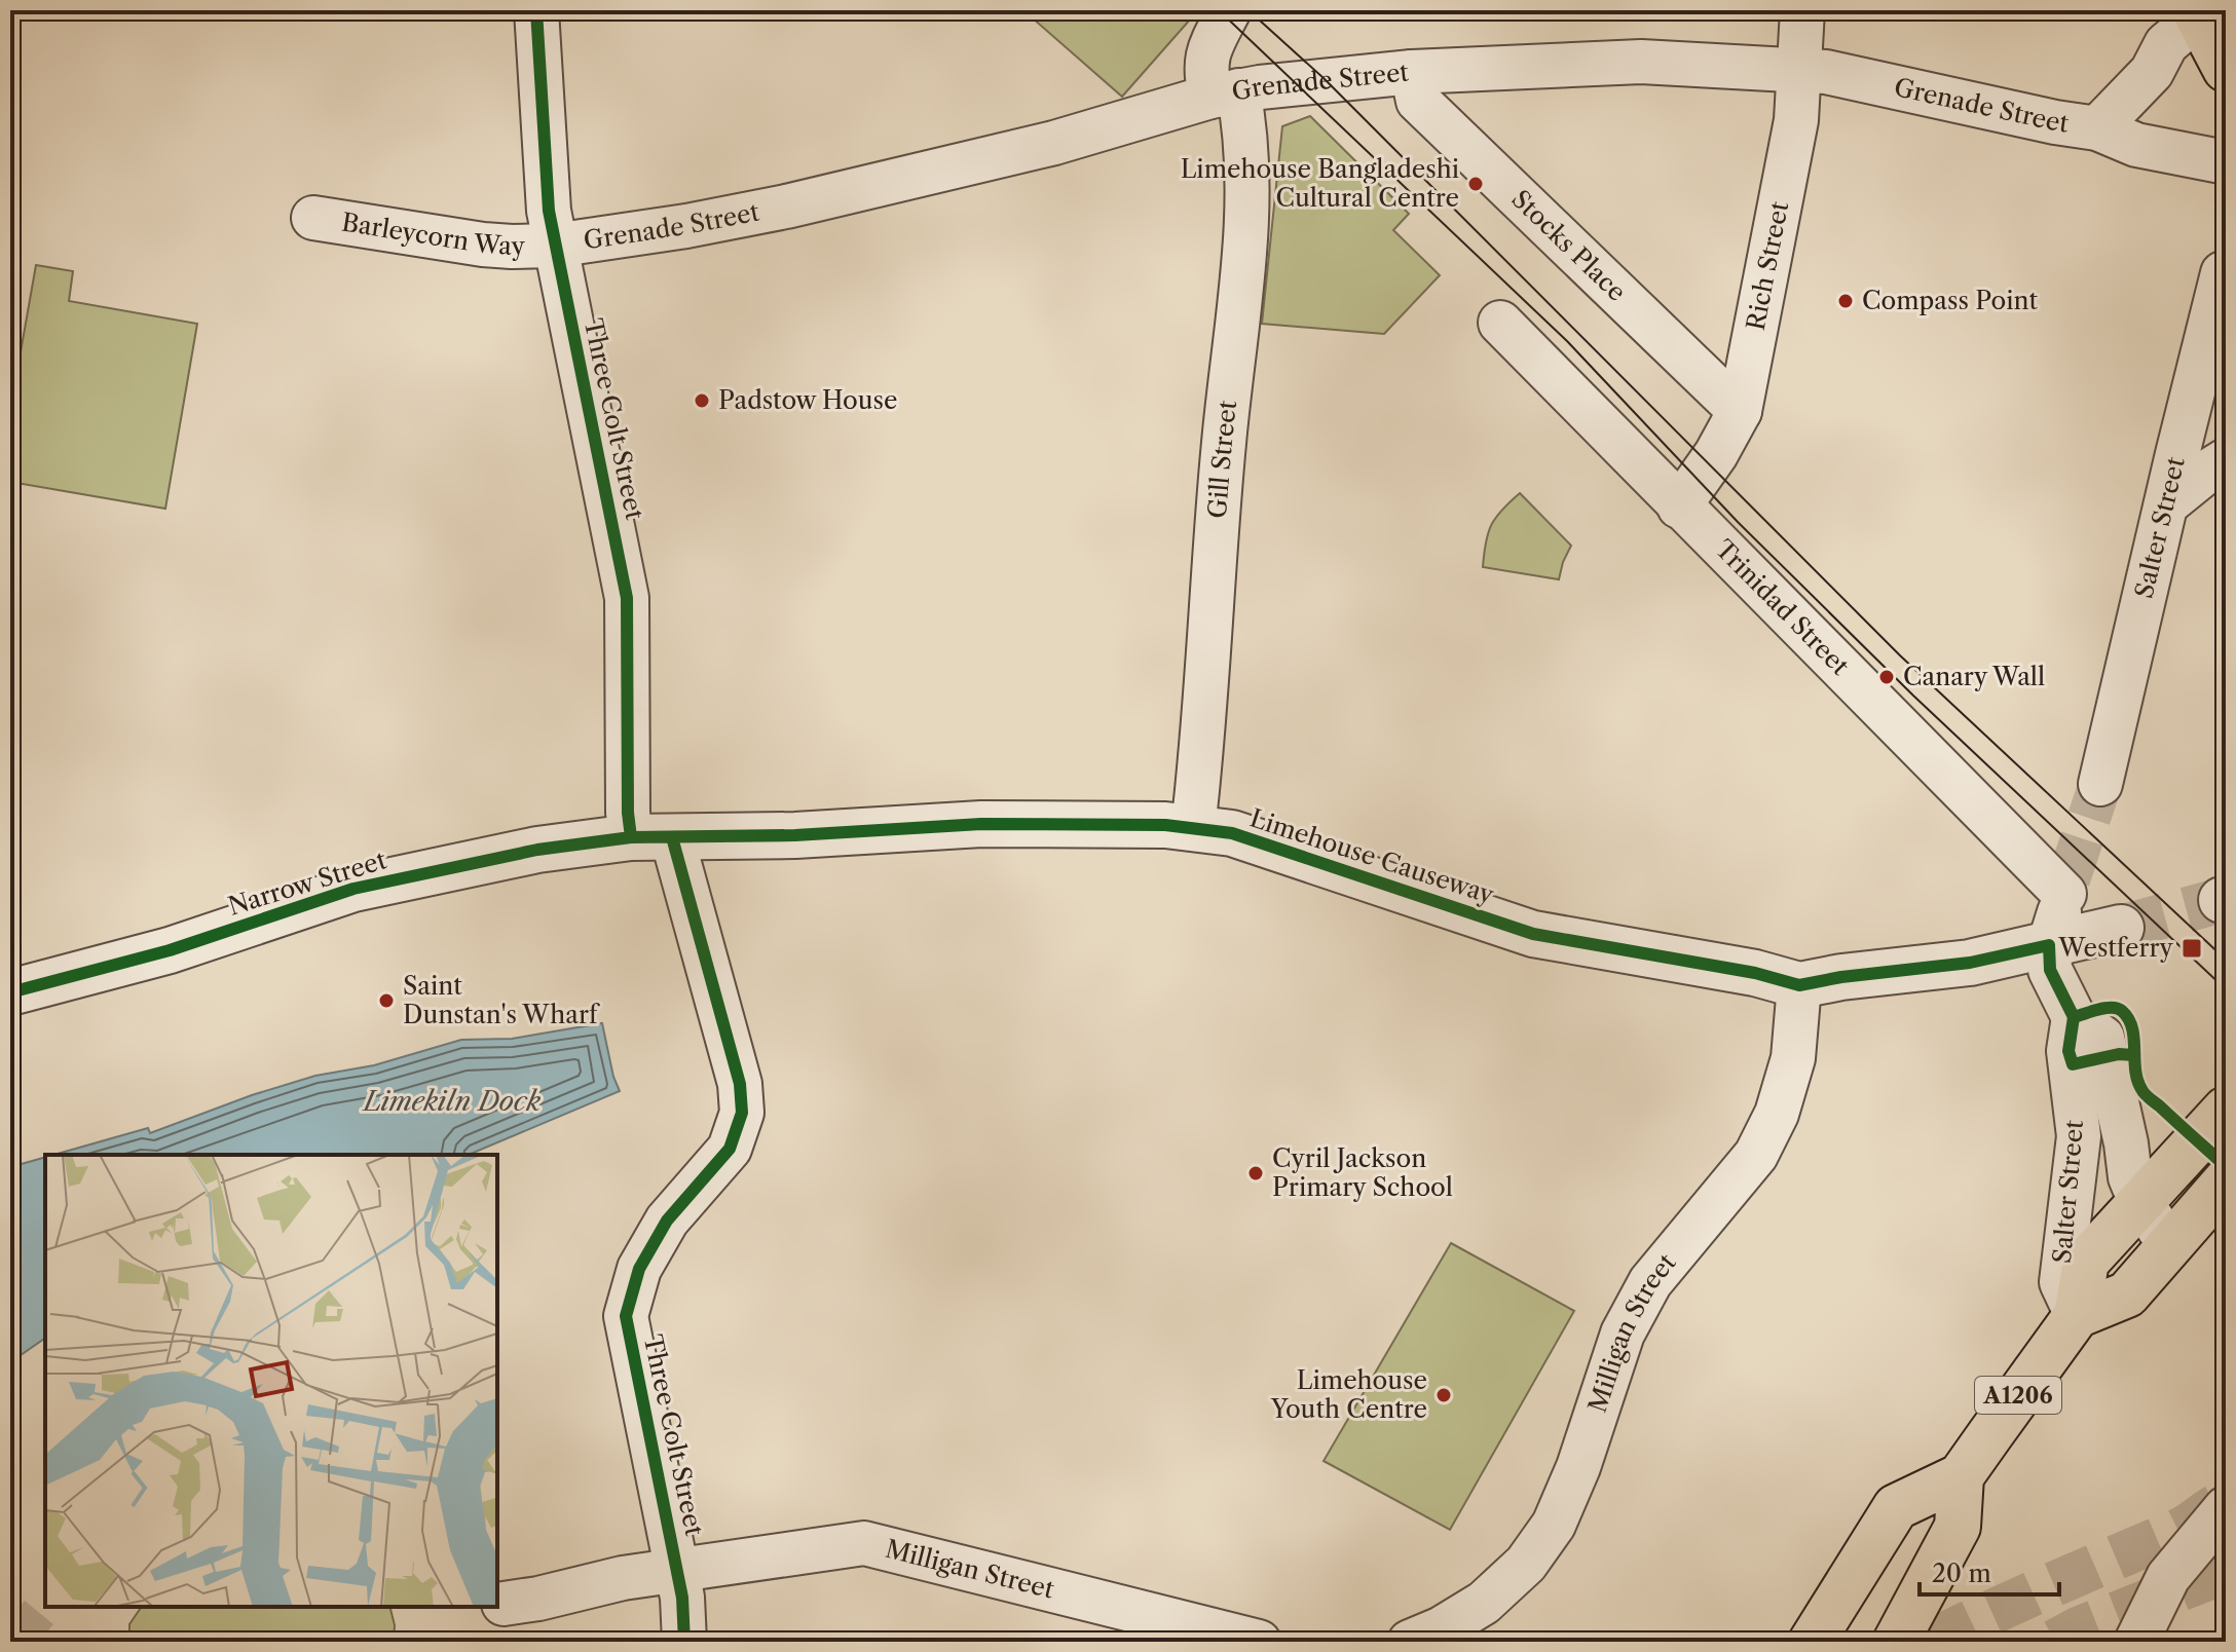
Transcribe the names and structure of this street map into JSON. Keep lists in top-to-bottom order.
{
  "streets": {
    "main road": ["A1206"],
    "street": [
      "Grenade Street",
      "Barleycorn Way",
      "Stocks Place",
      "Rich Street",
      "Three Colt Street",
      "Gill Street",
      "Salter Street",
      "Trinidad Street",
      "Limehouse Causeway",
      "Narrow Street",
      "Milligan Street"
    ]
  },
  "crossings": [
    ["Grenade Street", "Barleycorn Way"],
    ["Grenade Street", "Stocks Place"],
    ["Grenade Street", "Rich Street"],
    ["Grenade Street", "Three Colt Street"],
    ["Grenade Street", "Gill Street"],
    ["Barleycorn Way", "Three Colt Street"],
    ["Stocks Place", "Rich Street"],
    ["Rich Street", "Trinidad Street"],
    ["Three Colt Street", "Limehouse Causeway"],
    ["Three Colt Street", "Narrow Street"],
    ["Three Colt Street", "Milligan Street"],
    ["Gill Street", "Limehouse Causeway"],
    ["Salter Street", "Trinidad Street"],
    ["Salter Street", "Limehouse Causeway"],
    ["Salter Street", "A1206"],
    ["Limehouse Causeway", "Narrow Street"],
    ["Limehouse Causeway", "Milligan Street"]
  ],
  "water": ["Limekiln Dock"],
  "places": {
    "other": [
      "Limehouse Bangladeshi Cultural Centre",
      "Compass Point",
      "Padstow House",
      "Canary Wall",
      "Saint Dunstan's Wharf",
      "Cyril Jackson Primary School",
      "Limehouse Youth Centre"
    ],
    "transit": ["Westferry"]
  },
  "scale_bar": "20 m"
}
